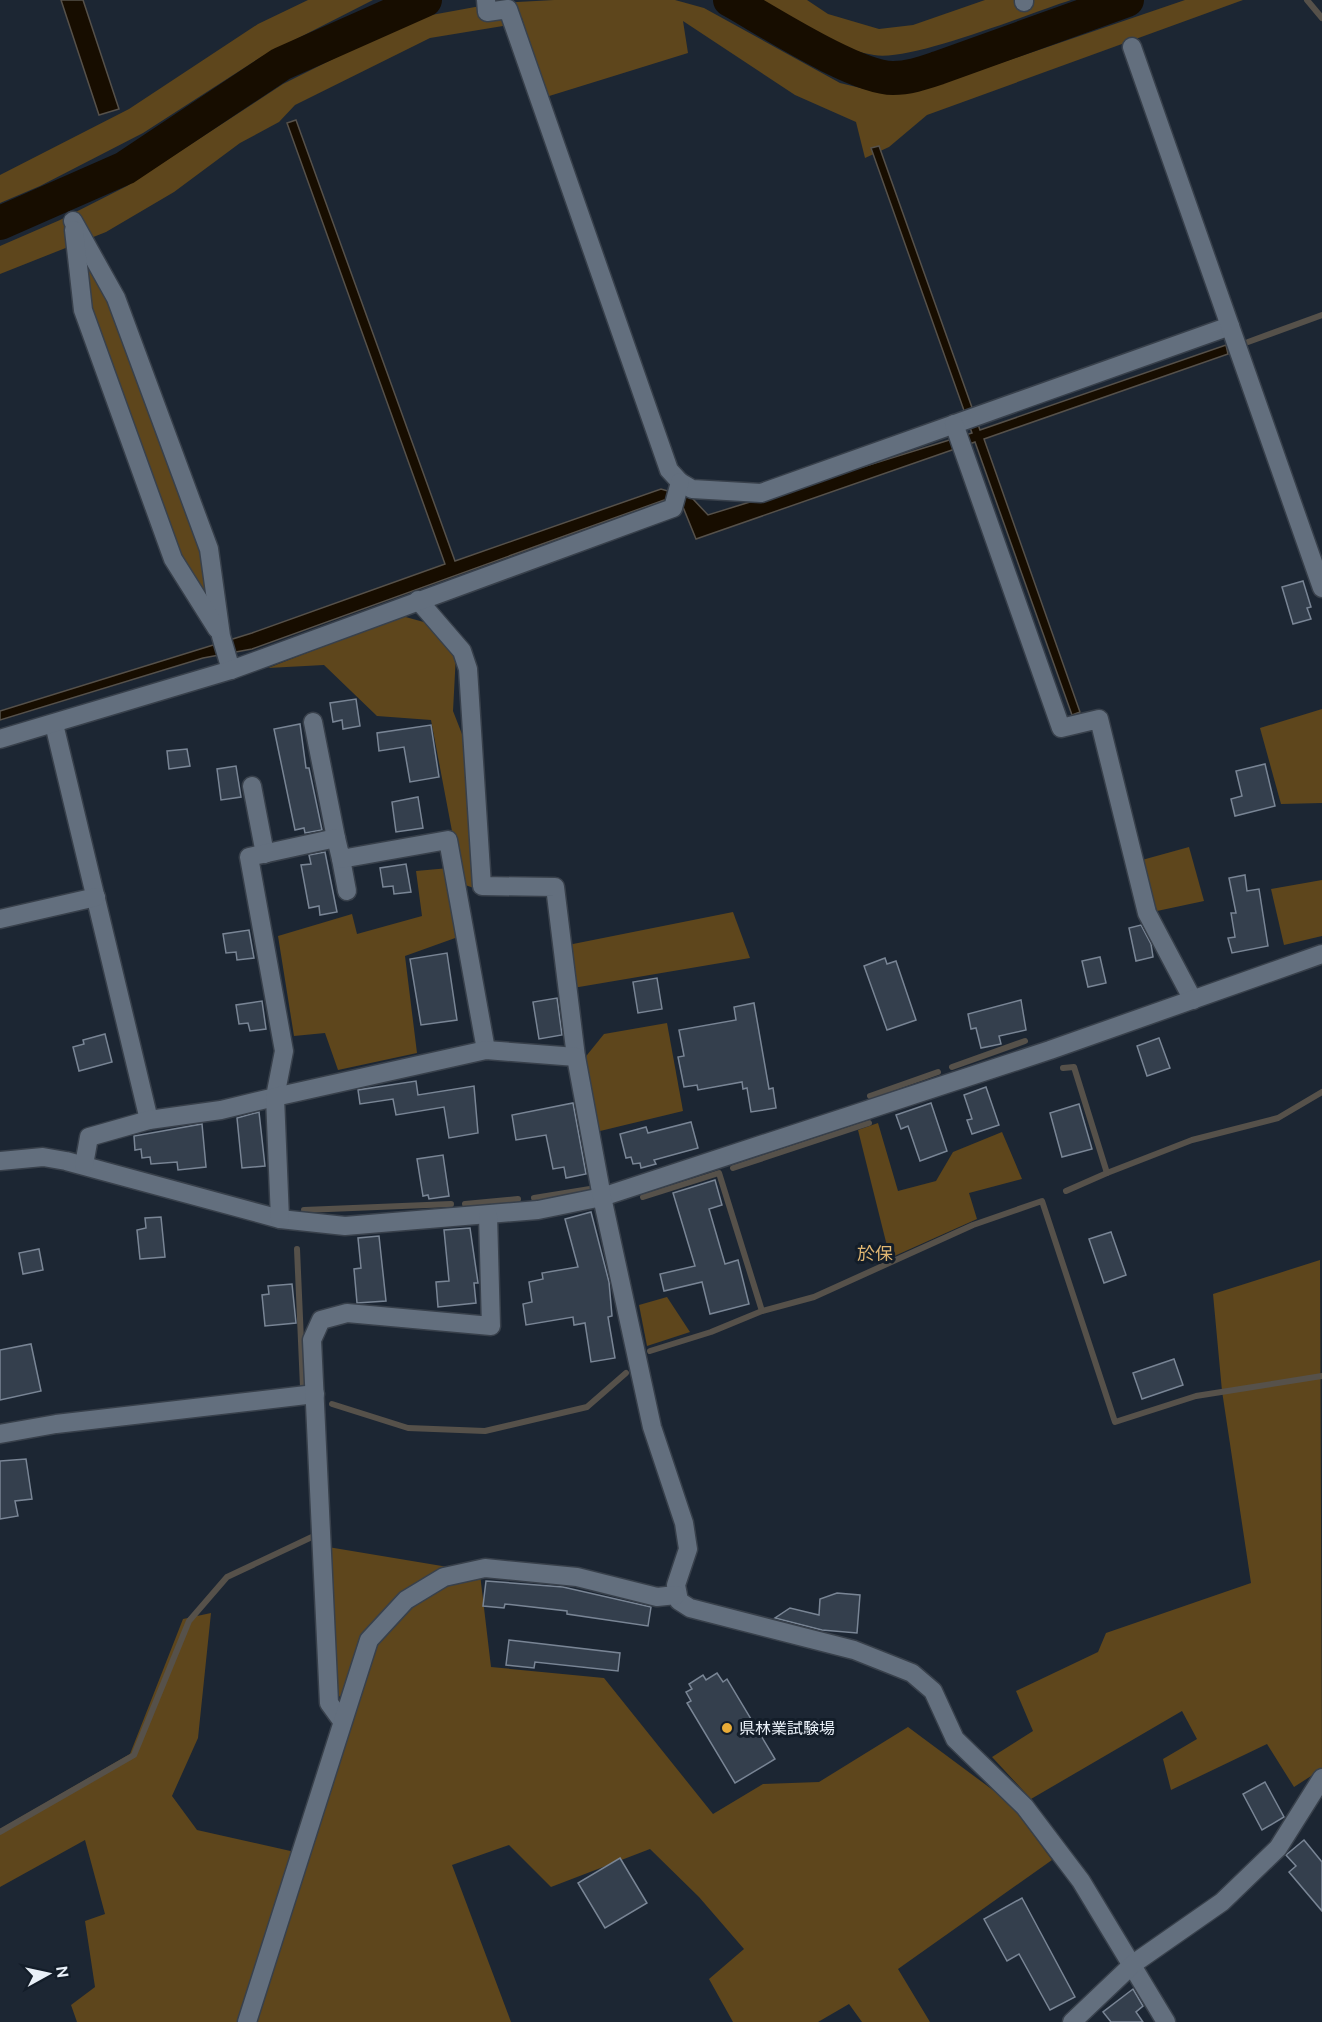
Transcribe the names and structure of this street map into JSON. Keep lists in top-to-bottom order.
{
  "districts": ["於保"],
  "places": ["県林業試験場"],
  "north": "right"
}
